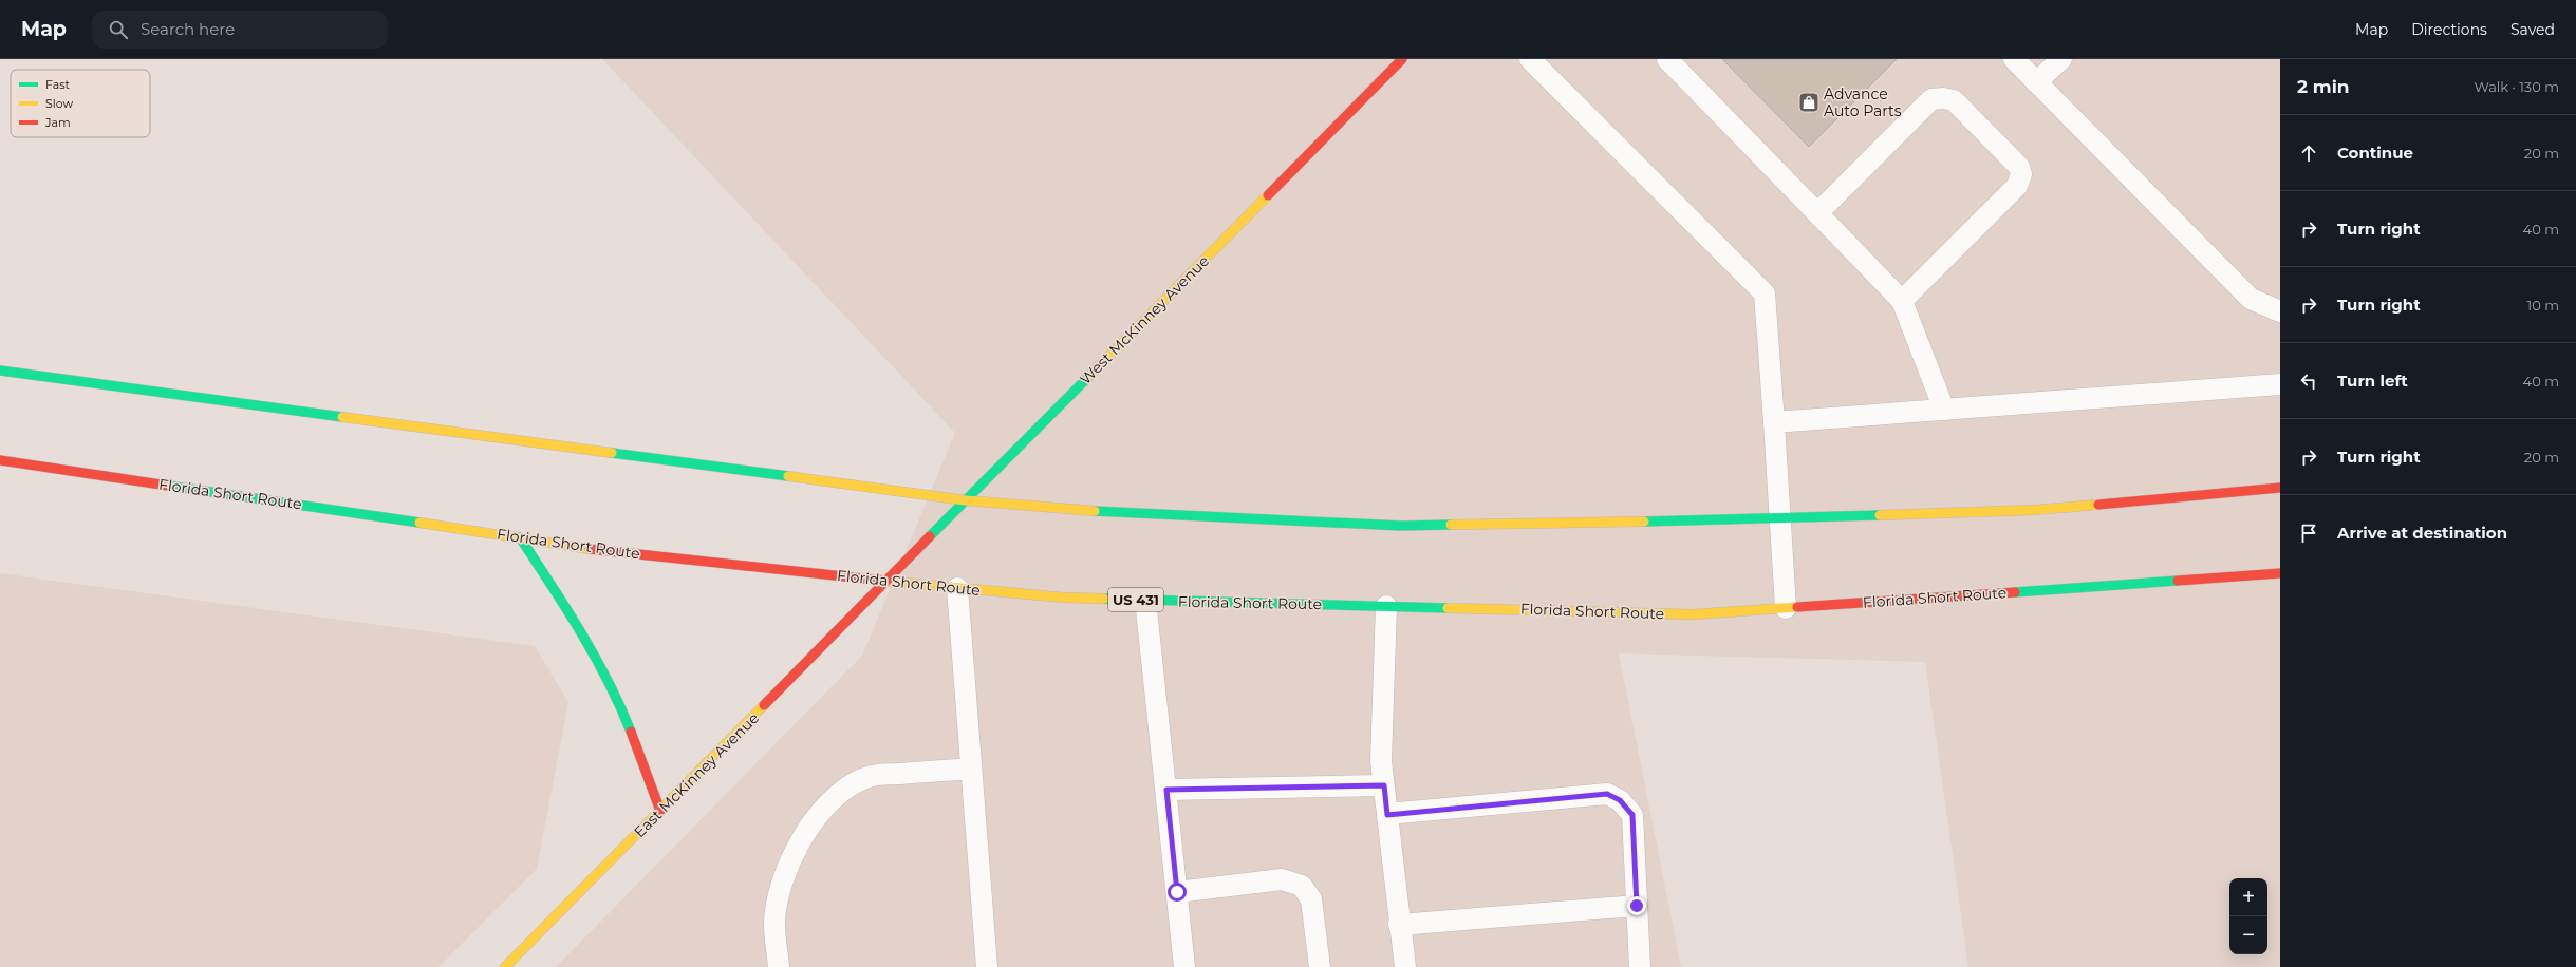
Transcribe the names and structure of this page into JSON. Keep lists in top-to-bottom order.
{
  "streets": {
    "main road": [
      "West McKinney Avenue",
      "Florida Short Route",
      "US 431",
      "East McKinney Avenue"
    ]
  },
  "crossings": [
    ["West McKinney Avenue", "Florida Short Route"],
    ["West McKinney Avenue", "East McKinney Avenue"],
    ["Florida Short Route", "East McKinney Avenue"]
  ],
  "places": {
    "shop": ["Advance Auto Parts"]
  },
  "legend": ["Fast", "Slow", "Jam"],
  "page": {
    "header": "Map",
    "search": "Search here",
    "nav": ["Map", "Directions", "Saved"],
    "heading": ["2 min", "Walk · 130 m"],
    "list": [
      ["Continue", "20 m"],
      ["Turn right", "40 m"],
      ["Turn right", "10 m"],
      ["Turn left", "40 m"],
      ["Turn right", "20 m"],
      "Arrive at destination"
    ],
    "map_buttons": ["+", "−"]
  }
}
